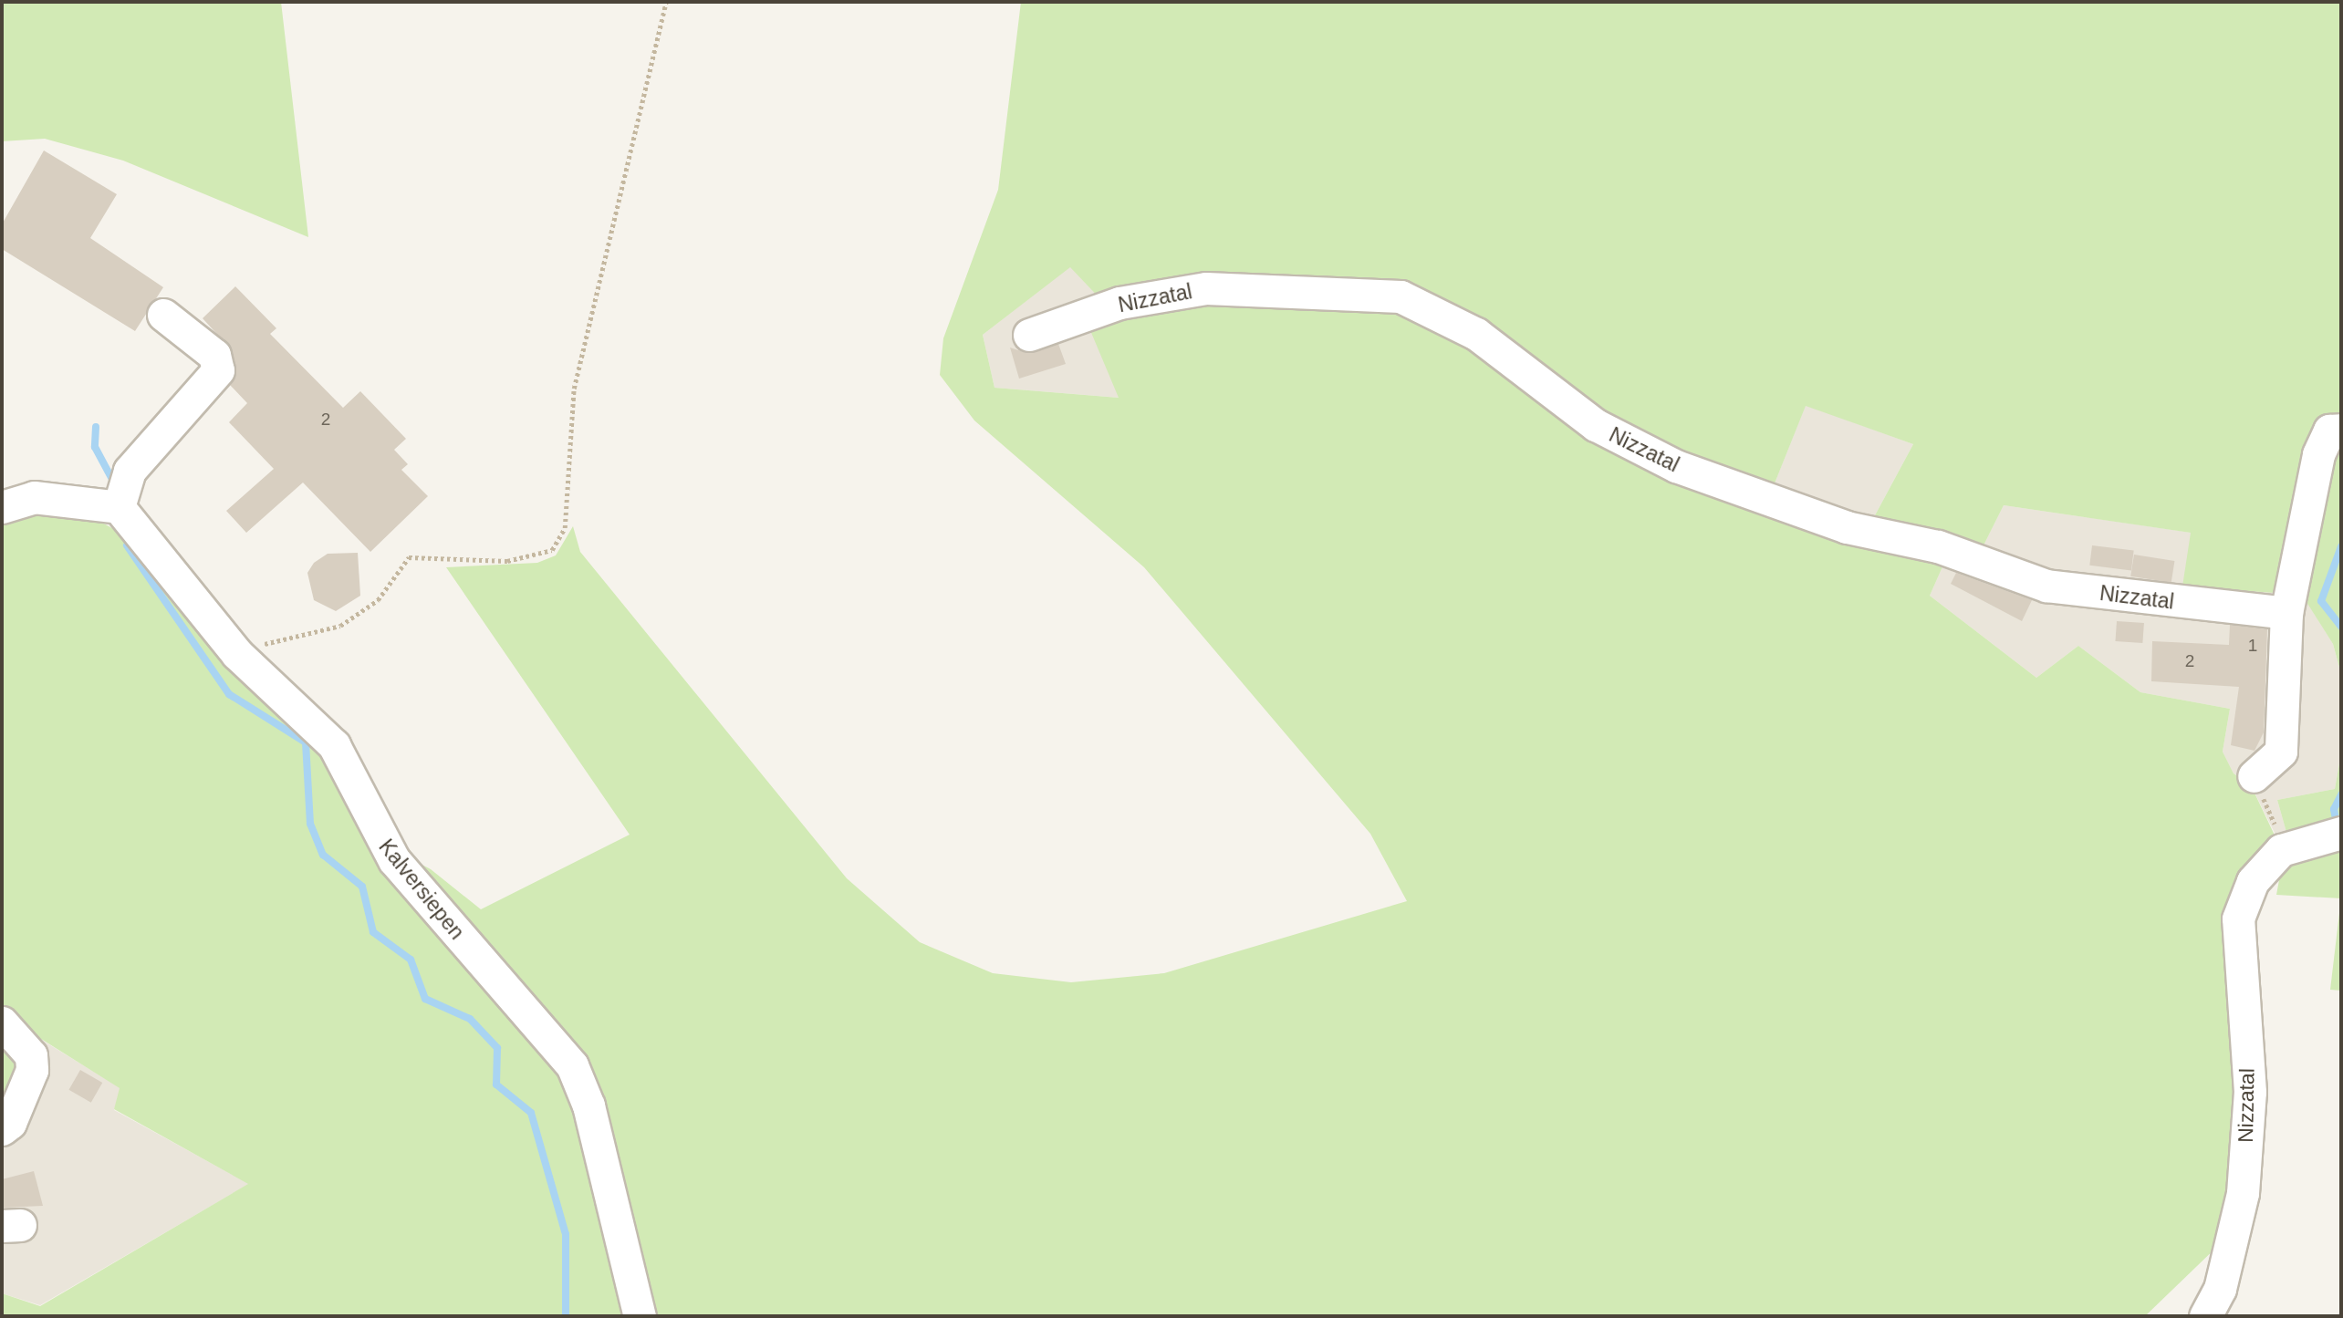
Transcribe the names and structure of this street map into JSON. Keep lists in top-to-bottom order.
{
  "streets": {
    "street": ["Nizzatal", "Kalversiepen"]
  },
  "house_numbers": ["2", "1", "2"]
}
